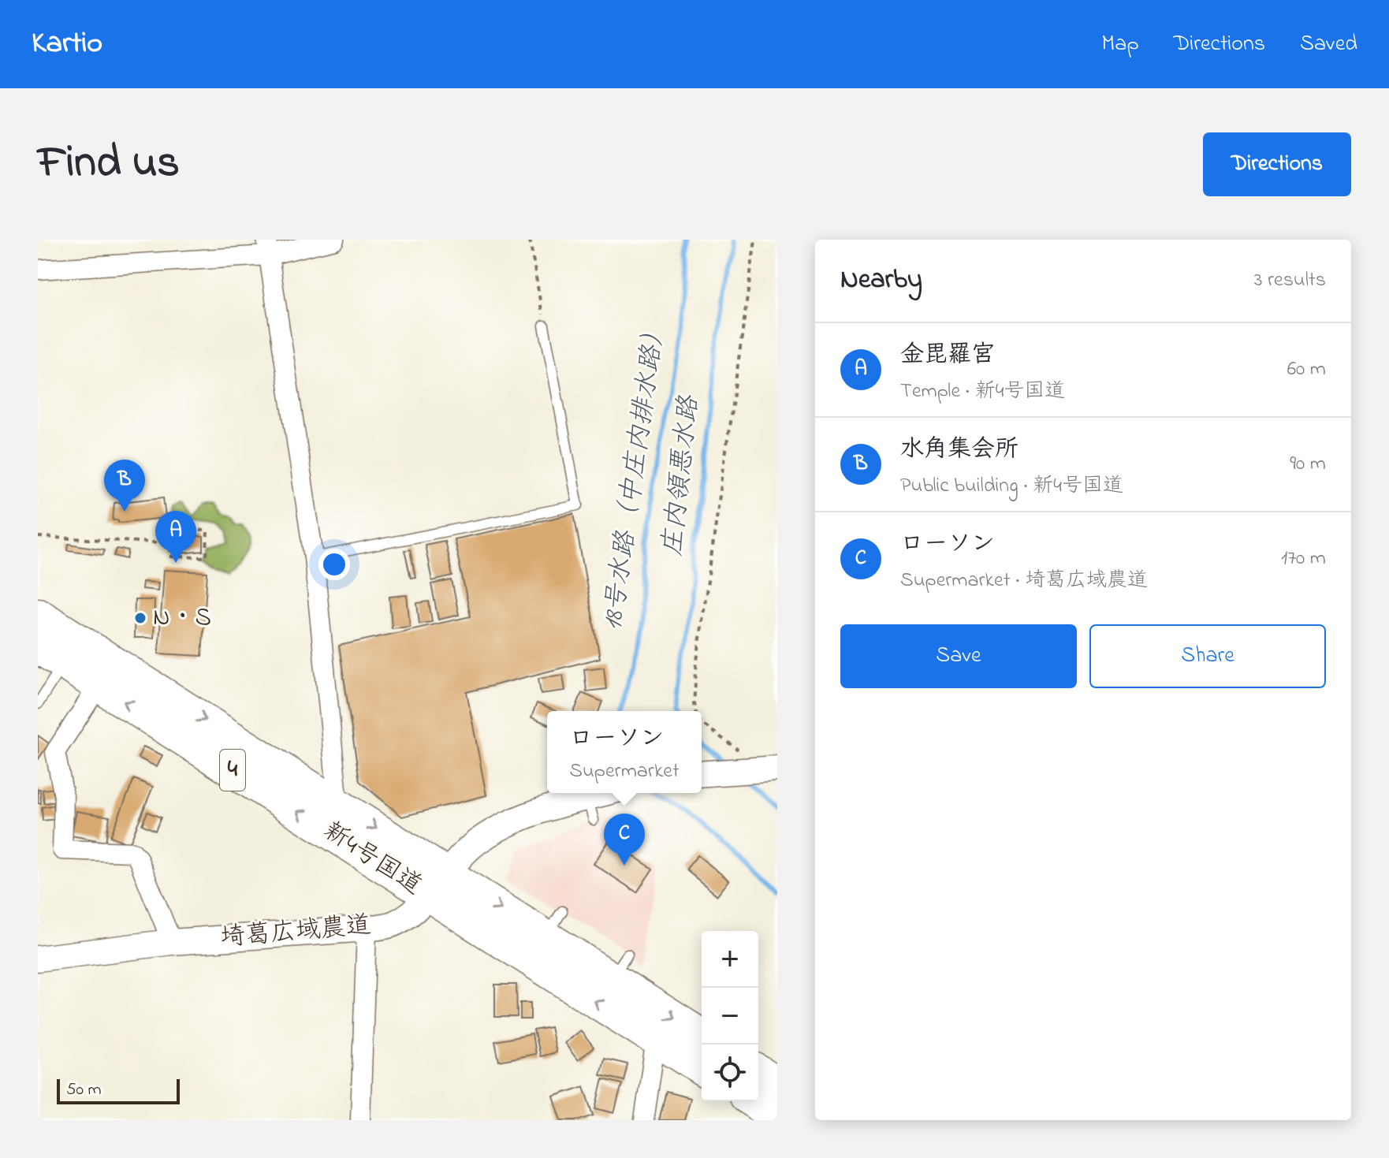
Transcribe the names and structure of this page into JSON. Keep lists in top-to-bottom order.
{
  "streets": {
    "highway": ["4", "新4号国道"],
    "street": ["埼葛広域農道"]
  },
  "crossings": [
    ["新4号国道", "埼葛広域農道"]
  ],
  "water": ["18号水路（中庄内排水路）", "庄内領悪水路"],
  "places": ["N・S"],
  "scale_bar": "50 m",
  "page": {
    "header": "Kartio",
    "nav": ["Map", "Directions", "Saved"],
    "title": "Find us",
    "buttons": [
      "Directions",
      ["Save", "Share"]
    ],
    "heading": ["Nearby", "3 results"],
    "list": [
      {
        "mark": "A",
        "name": "金毘羅宮",
        "note": "Temple · 新4号国道",
        "value": "60 m"
      },
      {
        "mark": "B",
        "name": "水角集会所",
        "note": "Public building · 新4号国道",
        "value": "90 m"
      },
      {
        "mark": "C",
        "name": "ローソン",
        "note": "Supermarket · 埼葛広域農道",
        "value": "170 m"
      }
    ],
    "pins": ["B", "A", "C"],
    "popup": ["ローソン", "Supermarket"],
    "map_buttons": ["+", "−"],
    "scale": "50 m"
  }
}
